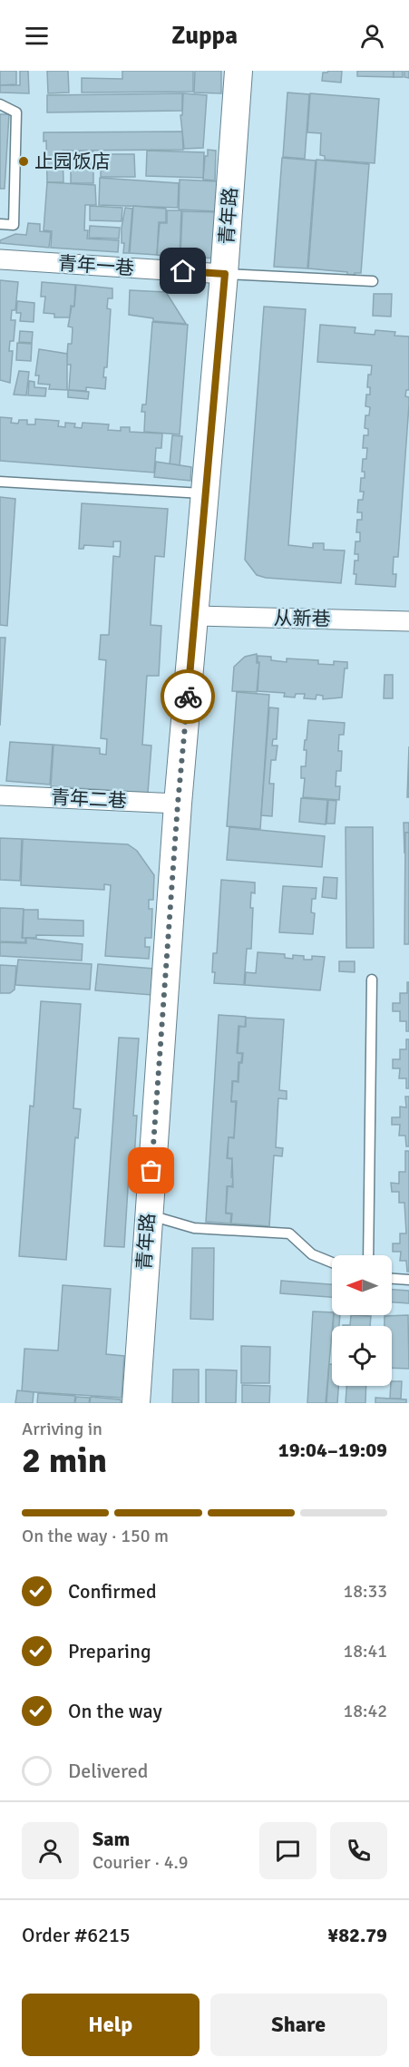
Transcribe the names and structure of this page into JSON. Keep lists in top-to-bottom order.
{
  "streets": {
    "street": [
      "青年路",
      "青年一巷",
      "从新巷",
      "青年二巷"
    ]
  },
  "crossings": [
    ["青年路", "青年一巷"],
    ["青年路", "从新巷"],
    ["青年路", "青年二巷"]
  ],
  "places": ["止园饭店"],
  "north": "left",
  "page": {
    "header": "Zuppa",
    "heading": ["2 min", "Arriving in", "19:04–19:09"],
    "panel": [
      "Sam",
      "Courier · 4.9",
      "Order #6215",
      "¥82.79"
    ],
    "bar": "On the way · 150 m",
    "list": [
      ["Confirmed", "18:33"],
      ["Preparing", "18:41"],
      ["On the way", "18:42"],
      "Delivered"
    ],
    "buttons": ["Help", "Share"]
  }
}
